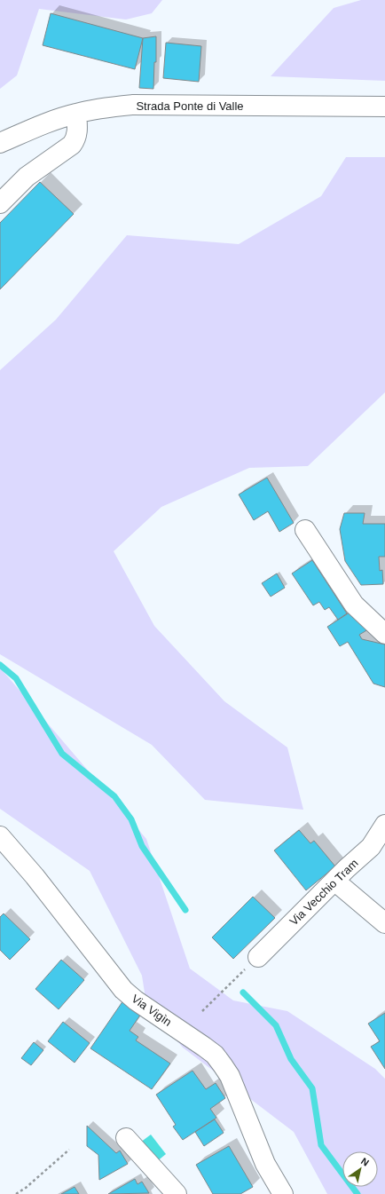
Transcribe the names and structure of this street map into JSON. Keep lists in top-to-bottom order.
{
  "streets": {
    "street": ["Strada Ponte di Valle", "Via Vecchio Tram", "Via Vigìn"]
  },
  "north": "top right"
}
